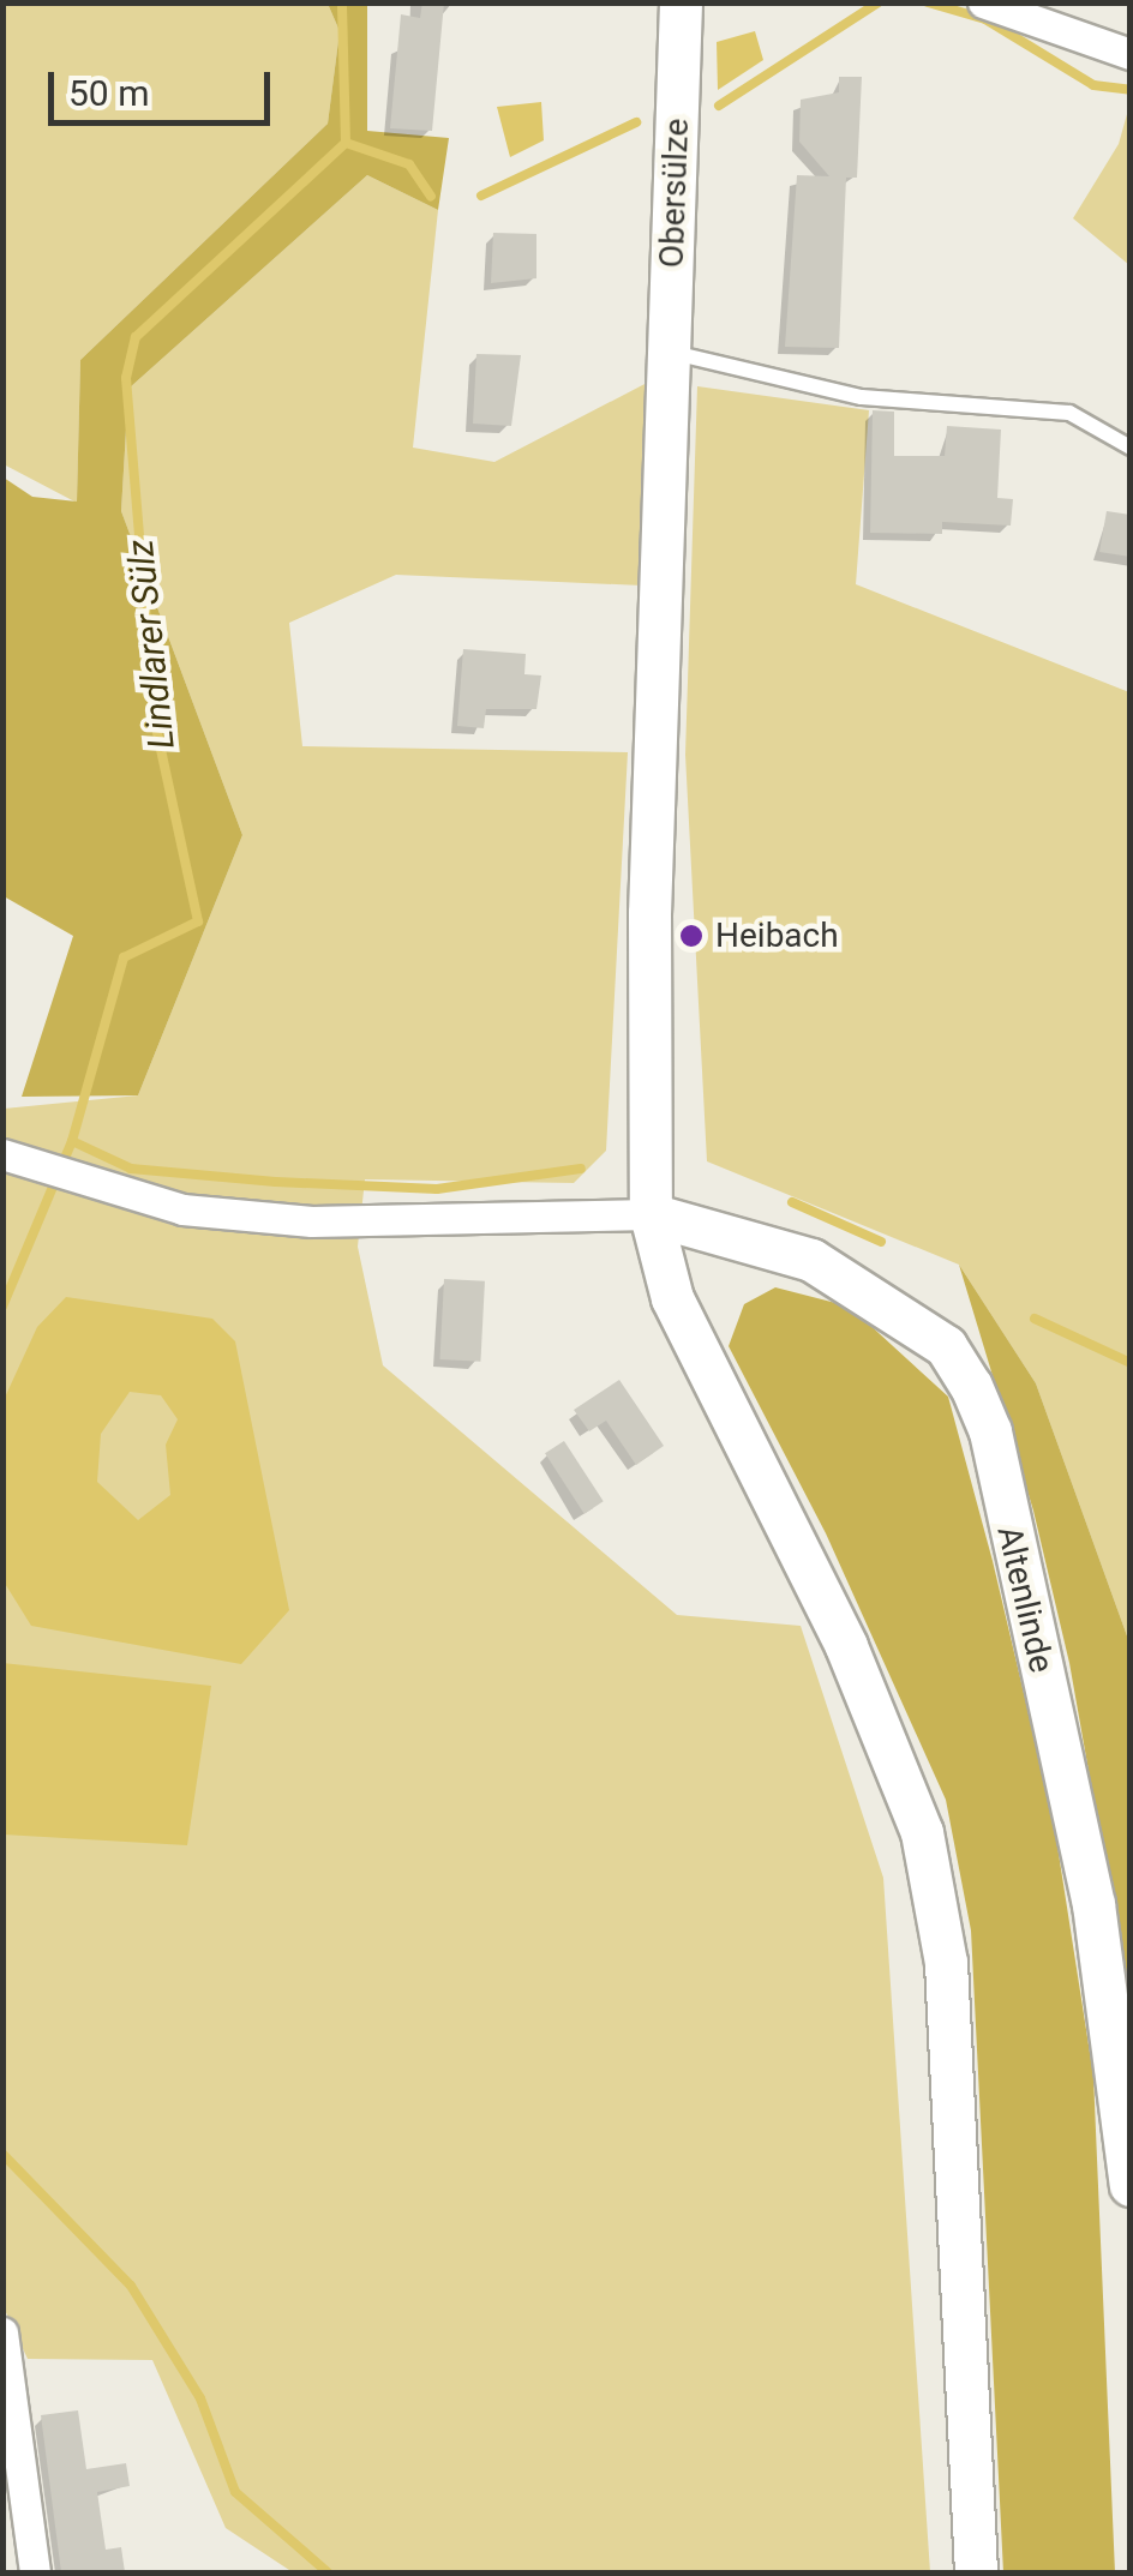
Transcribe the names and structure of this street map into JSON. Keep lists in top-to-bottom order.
{
  "streets": {
    "main road": ["Obersülze", "Altenlinde"]
  },
  "crossings": [
    ["Obersülze", "Altenlinde"]
  ],
  "water": ["Lindlarer Sülz"],
  "places": ["Heibach"],
  "scale_bar": "50 m"
}
